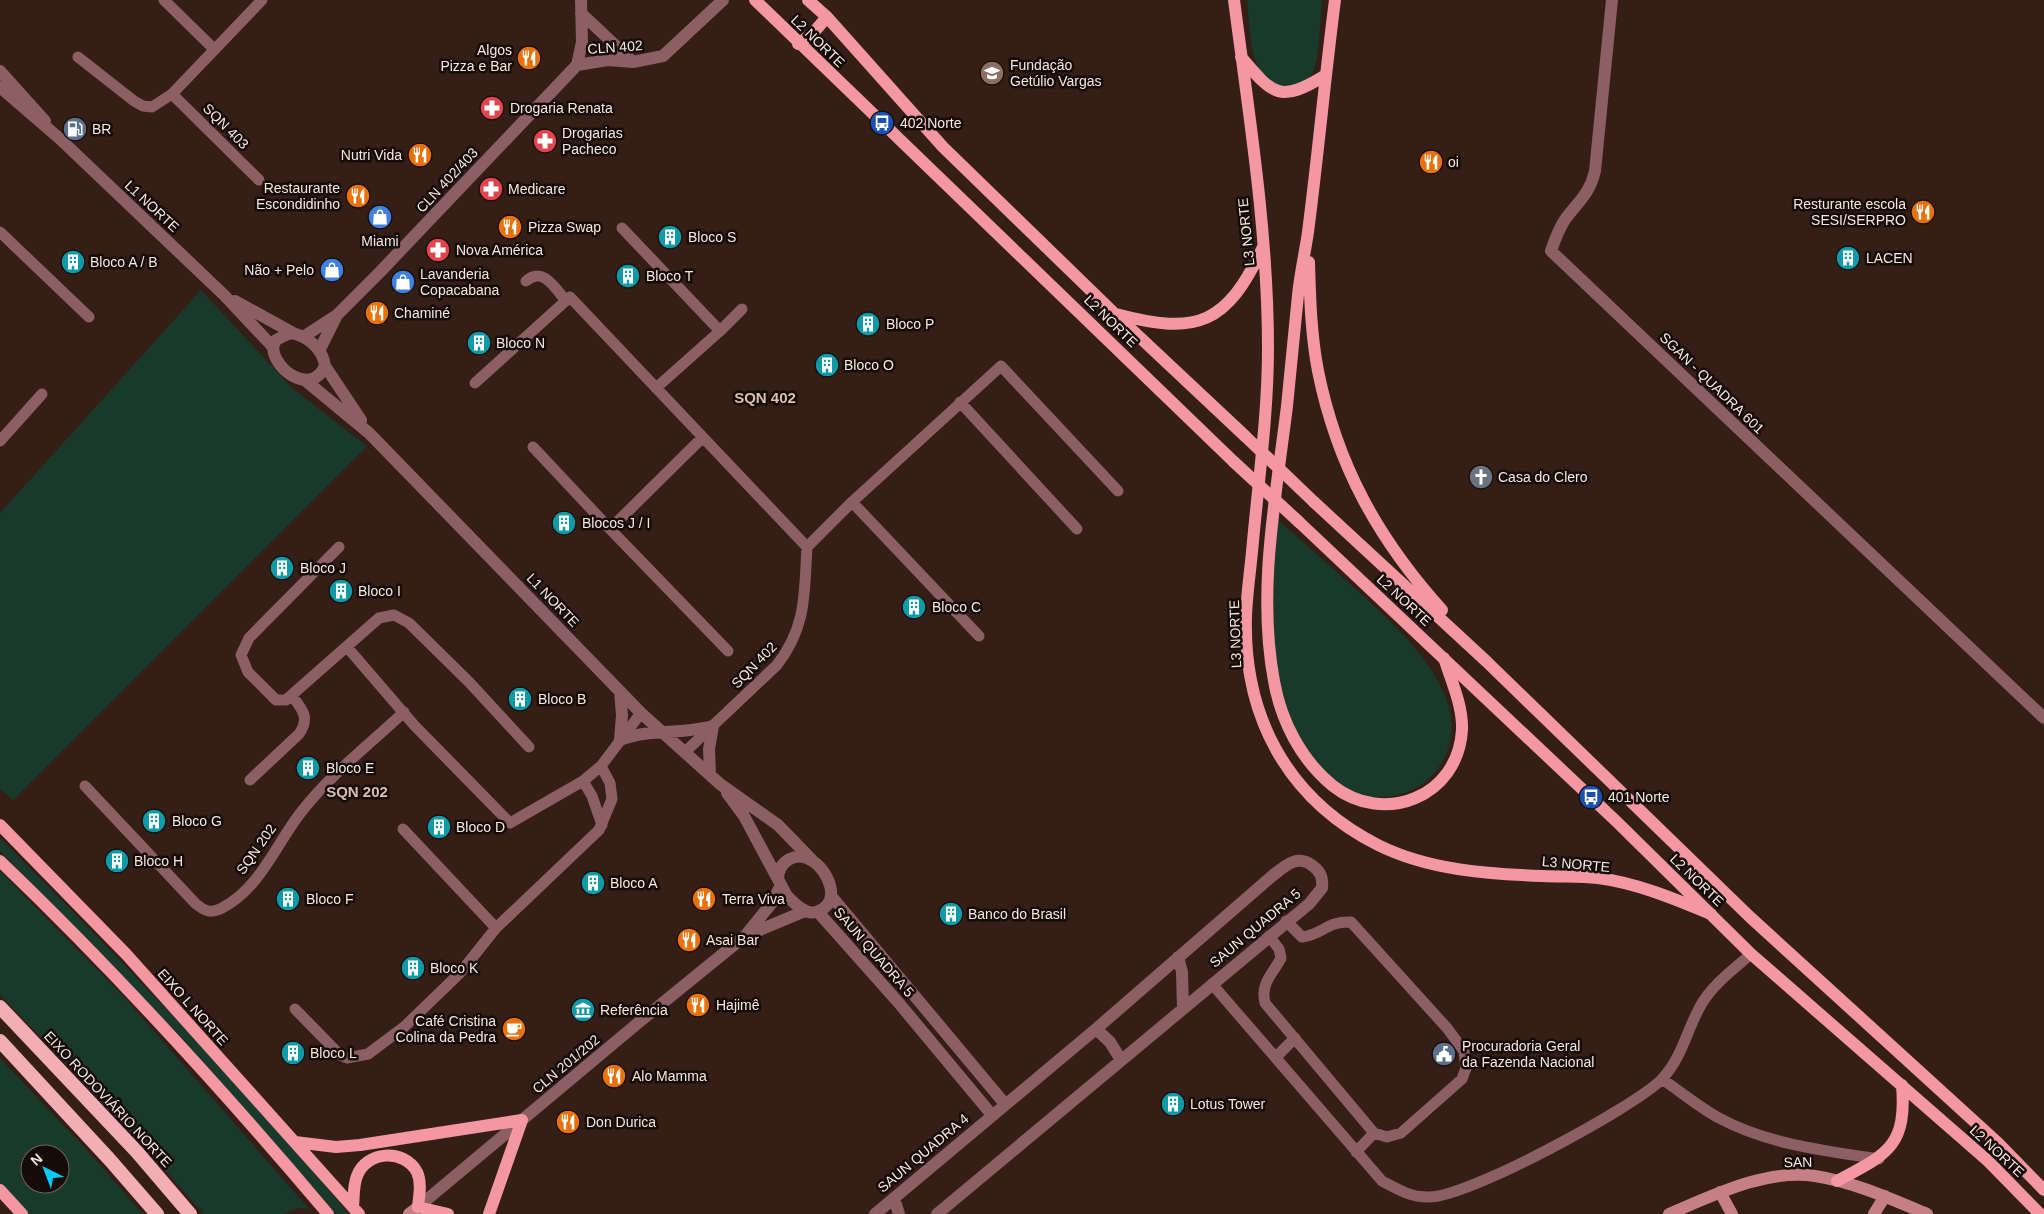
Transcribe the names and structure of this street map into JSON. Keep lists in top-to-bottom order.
{
  "streets": {
    "highway": ["EIXO RODOVIÁRIO NORTE"],
    "main road": [
      "L2 NORTE",
      "L3 NORTE",
      "EIXO L NORTE",
      "SAN"
    ],
    "street": [
      "CLN 402",
      "SQN 403",
      "CLN 402/403",
      "L1 NORTE",
      "SGAN - QUADRA 601",
      "SQN 402",
      "SQN 202",
      "SAUN QUADRA 5",
      "CLN 201/202",
      "SAUN QUADRA 4"
    ]
  },
  "crossings": [
    ["L2 NORTE", "L3 NORTE"],
    ["CLN 402", "CLN 402/403"],
    ["CLN 402/403", "L1 NORTE"],
    ["L1 NORTE", "SQN 402"],
    ["L1 NORTE", "SAUN QUADRA 5"],
    ["L1 NORTE", "CLN 201/202"],
    ["SAUN QUADRA 5", "CLN 201/202"],
    ["SAUN QUADRA 5", "SAUN QUADRA 4"]
  ],
  "districts": ["SQN 402", "SQN 202"],
  "places": {
    "restaurant": [
      "Algos Pizza e Bar",
      "Nutri Vida",
      "oi",
      "Restaurante Escondidinho",
      "Resturante escola SESI/SERPRO",
      "Pizza Swap",
      "Chaminé",
      "Terra Viva",
      "Asai Bar",
      "Hajimê",
      "Alo Mamma",
      "Don Durica"
    ],
    "school or university": ["Fundação Getúlio Vargas"],
    "pharmacy": [
      "Drogaria Renata",
      "Drogarias Pacheco",
      "Medicare",
      "Nova América"
    ],
    "bus stop": ["402 Norte", "401 Norte"],
    "fuel station": ["BR"],
    "shop": ["Miami", "Não + Pelo", "Lavanderia Copacabana"],
    "building": [
      "Bloco S",
      "LACEN",
      "Bloco A / B",
      "Bloco T",
      "Bloco P",
      "Bloco N",
      "Bloco O",
      "Blocos J / I",
      "Bloco J",
      "Bloco I",
      "Bloco C",
      "Bloco B",
      "Bloco E",
      "Bloco G",
      "Bloco D",
      "Bloco H",
      "Bloco A",
      "Bloco F",
      "Banco do Brasil",
      "Bloco K",
      "Bloco L",
      "Lotus Tower"
    ],
    "church": ["Casa do Clero"],
    "museum": ["Referência"],
    "cafe": ["Café Cristina Colina da Pedra"],
    "public building": ["Procuradoria Geral da Fazenda Nacional"]
  },
  "north": "top left"
}
